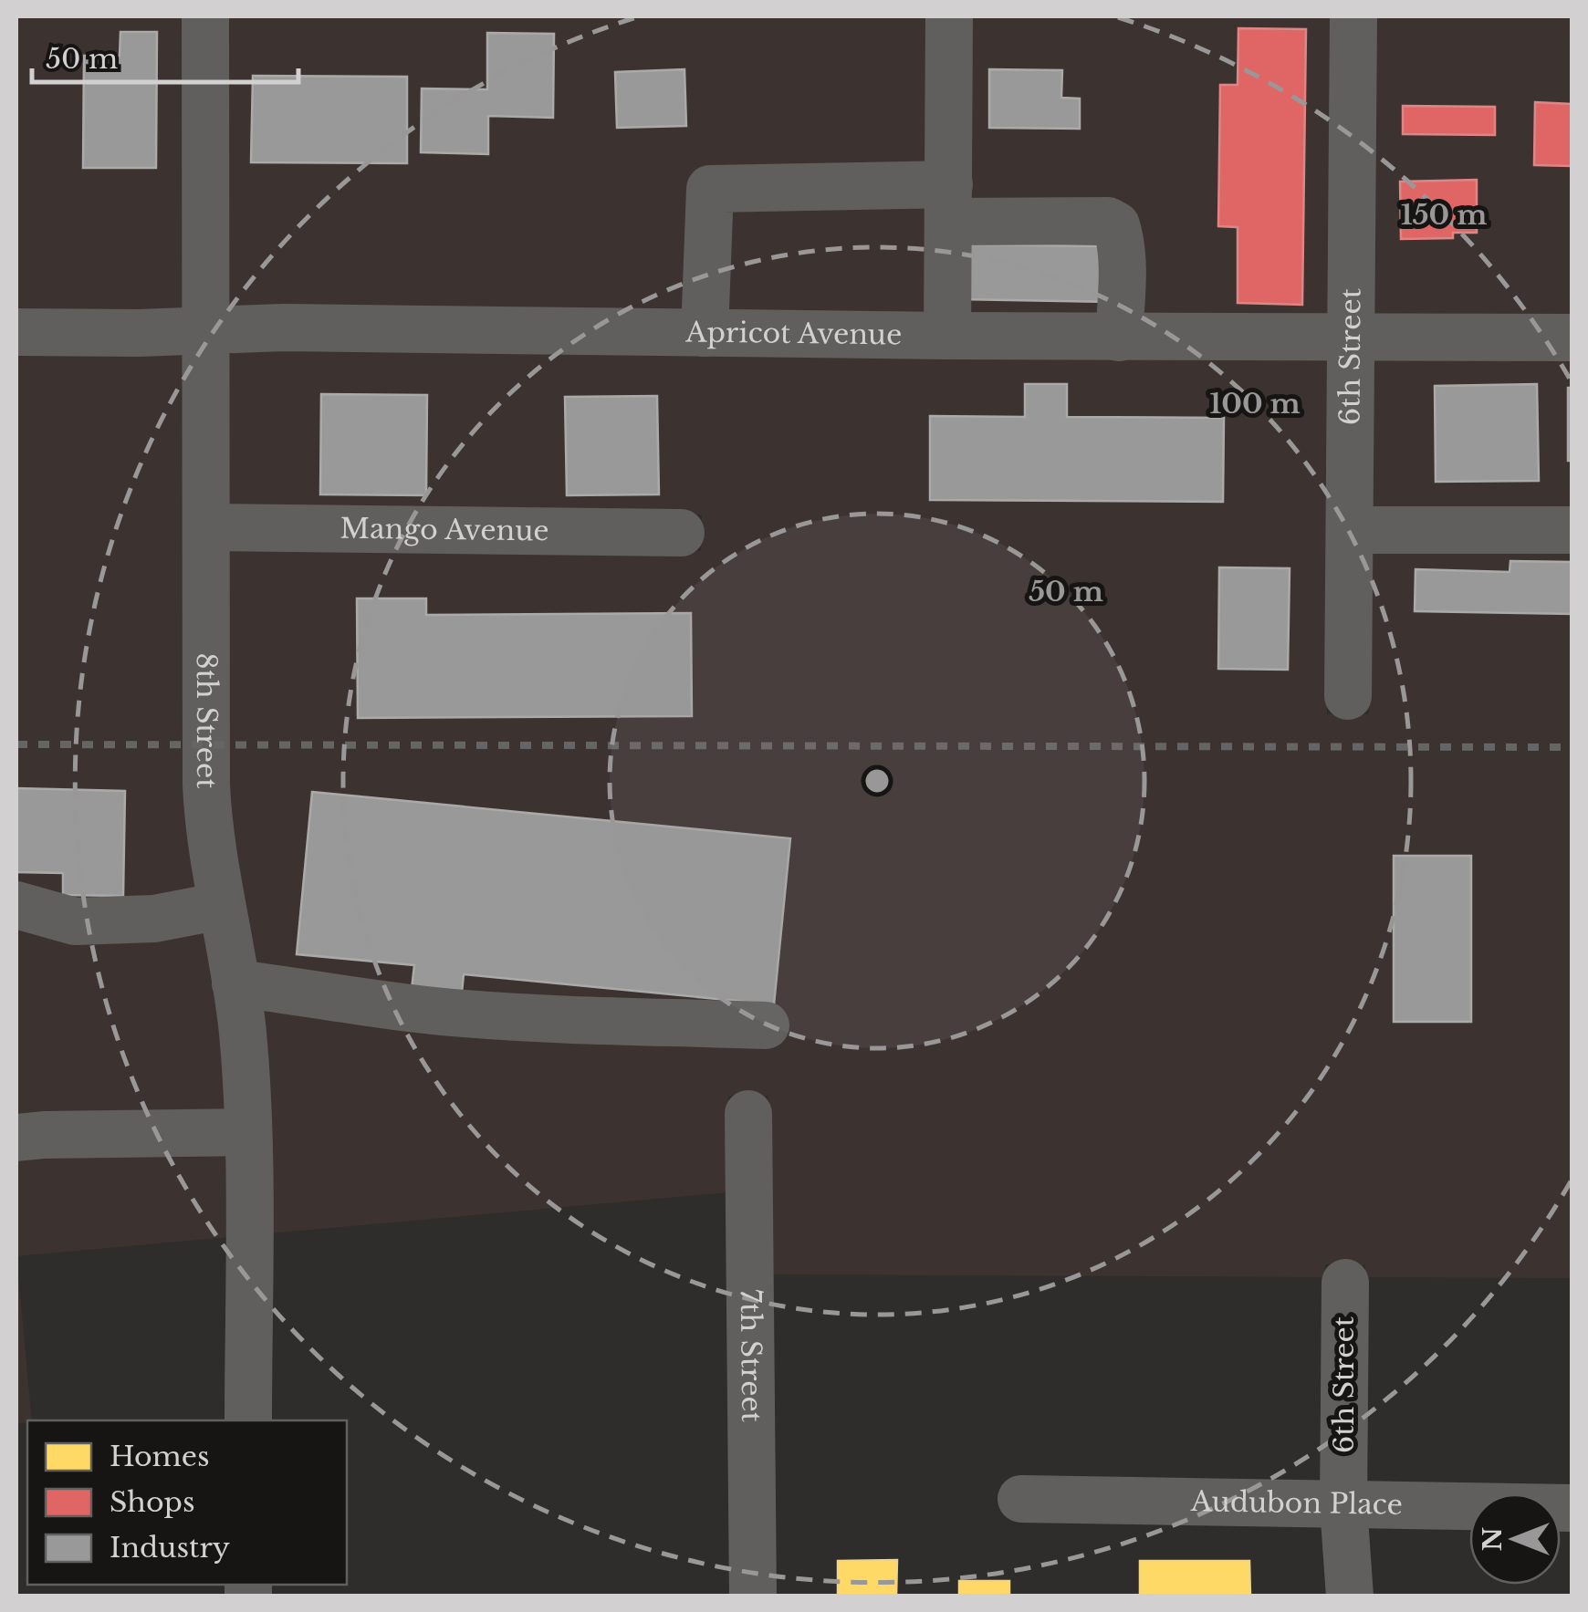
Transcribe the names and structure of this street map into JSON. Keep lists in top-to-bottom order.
{
  "streets": {
    "street": [
      "Apricot Avenue",
      "6th Street",
      "Mango Avenue",
      "8th Street",
      "7th Street",
      "Audubon Place"
    ]
  },
  "crossings": [
    ["Apricot Avenue", "6th Street"],
    ["Apricot Avenue", "8th Street"],
    ["6th Street", "Audubon Place"],
    ["Mango Avenue", "8th Street"]
  ],
  "legend": ["Homes", "Shops", "Industry"],
  "scale_bar": "50 m",
  "north": "left",
  "rings": ["150 m", "100 m", "50 m"]
}
